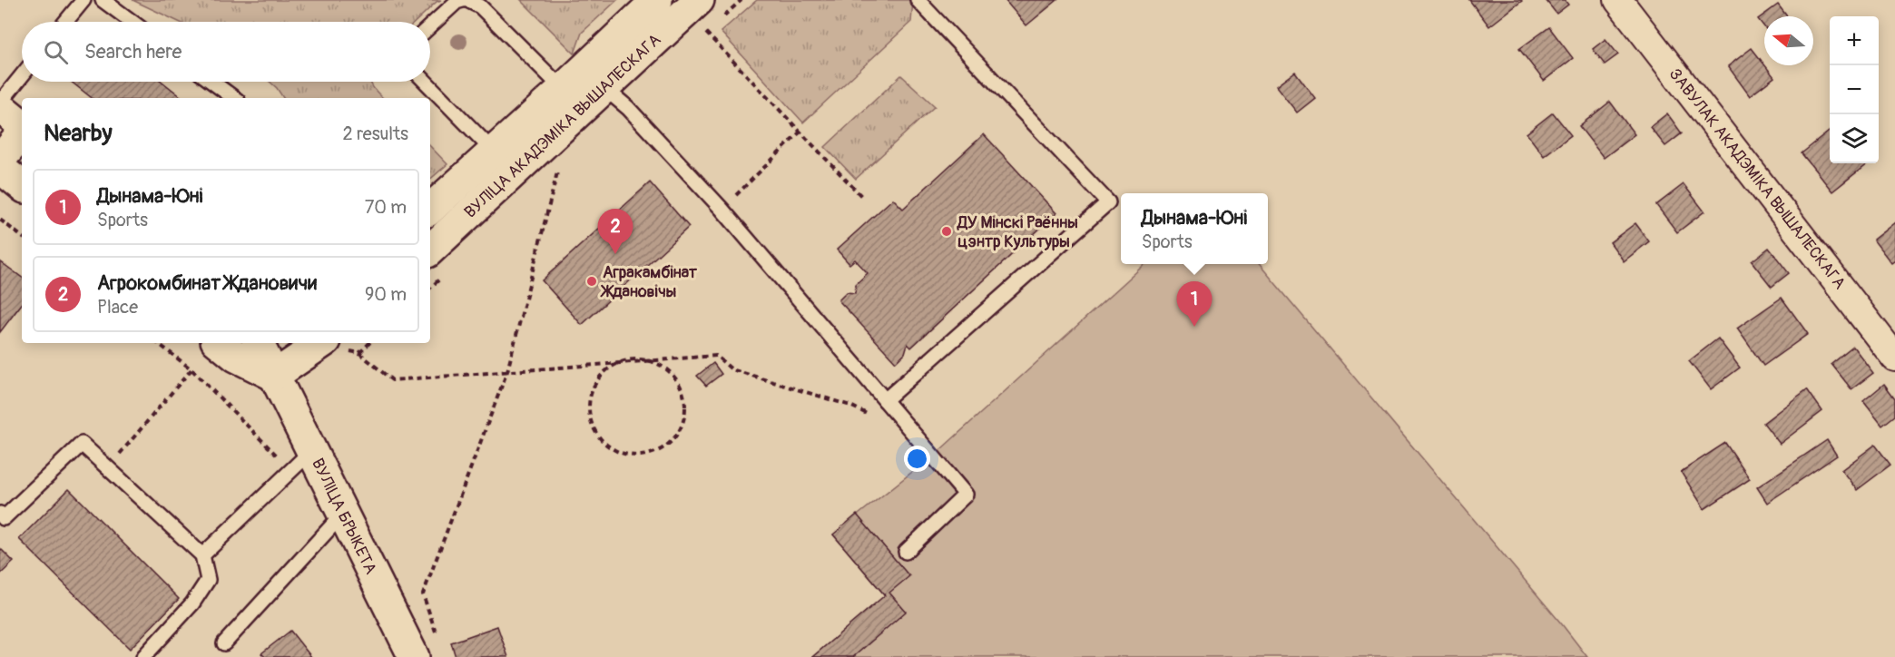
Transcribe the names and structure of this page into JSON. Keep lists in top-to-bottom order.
{
  "streets": {
    "street": ["ВУЛІЦА АКАДЭМІКА ВЫШАЛЕСКАГА", "ЗАВУЛАК АКАДЭМІКА ВЫШАЛЕСКАГА", "ВУЛІЦА БРЫКЕТА"]
  },
  "places": ["ДУ Мінскі Раённы цэнтр Культуры", "Агракамбінат Ждановічы"],
  "north": "left",
  "page": {
    "map_buttons": ["+", "−"],
    "search": "Search here",
    "heading": ["Nearby", "2 results"],
    "list": [
      {
        "mark": "1",
        "name": "Дынама-Юні",
        "note": "Sports",
        "value": "70 m"
      },
      {
        "mark": "2",
        "name": "Агрокомбинат Ждановичи",
        "note": "Place",
        "value": "90 m"
      }
    ],
    "popup": ["Дынама-Юні", "Sports"],
    "pins": ["2", "1"]
  }
}
